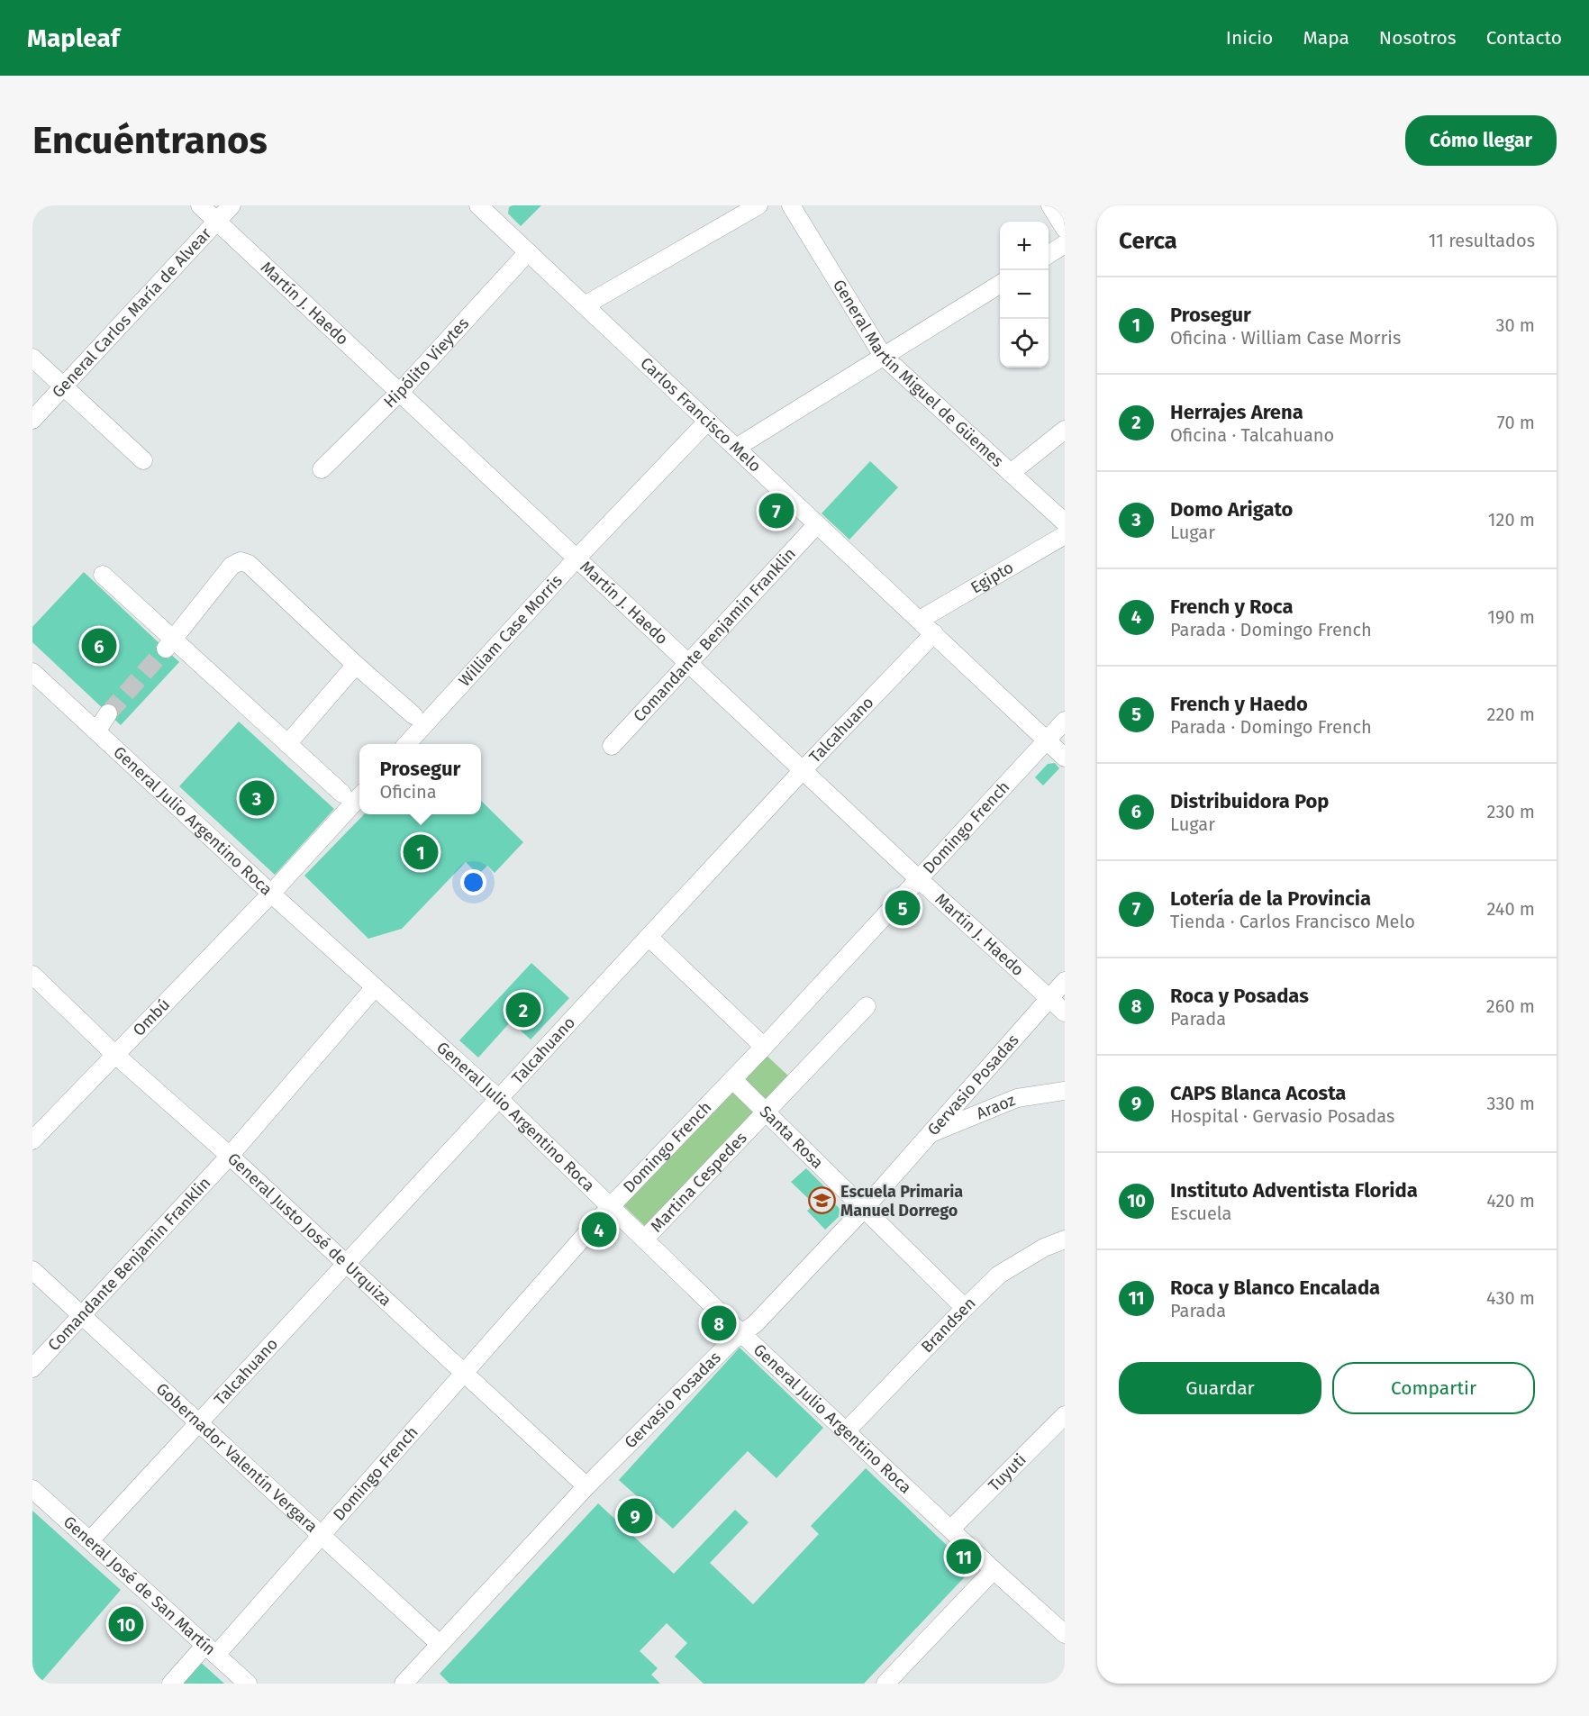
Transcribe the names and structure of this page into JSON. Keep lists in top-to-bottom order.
{
  "streets": {
    "street": [
      "Martín J. Haedo",
      "General Carlos María de Alvear",
      "Hipólito Vieytes",
      "General Martín Miguel de Güemes",
      "Carlos Francisco Melo",
      "Egipto",
      "William Case Morris",
      "Comandante Benjamin Franklin",
      "Talcahuano",
      "General Julio Argentino Roca",
      "Domingo French",
      "Ombú",
      "Gervasio Posadas",
      "Araoz",
      "Santa Rosa",
      "Martina Cespedes",
      "General Justo José de Urquiza",
      "Brandsen",
      "Gobernador Valentín Vergara",
      "Tuyuti",
      "General José de San Martín"
    ]
  },
  "crossings": [
    ["Martín J. Haedo", "General Carlos María de Alvear"],
    ["Martín J. Haedo", "Hipólito Vieytes"],
    ["Martín J. Haedo", "William Case Morris"],
    ["Martín J. Haedo", "Comandante Benjamin Franklin"],
    ["Martín J. Haedo", "Talcahuano"],
    ["Martín J. Haedo", "Domingo French"],
    ["Martín J. Haedo", "Gervasio Posadas"],
    ["Hipólito Vieytes", "Carlos Francisco Melo"],
    ["Carlos Francisco Melo", "Egipto"],
    ["Carlos Francisco Melo", "William Case Morris"],
    ["Carlos Francisco Melo", "Comandante Benjamin Franklin"],
    ["Carlos Francisco Melo", "Talcahuano"],
    ["Carlos Francisco Melo", "Domingo French"],
    ["Comandante Benjamin Franklin", "General Julio Argentino Roca"],
    ["Comandante Benjamin Franklin", "General Justo José de Urquiza"],
    ["Comandante Benjamin Franklin", "Gobernador Valentín Vergara"],
    ["Talcahuano", "General Julio Argentino Roca"],
    ["Talcahuano", "General Justo José de Urquiza"],
    ["Talcahuano", "Gobernador Valentín Vergara"],
    ["Talcahuano", "General José de San Martín"],
    ["General Julio Argentino Roca", "Domingo French"],
    ["General Julio Argentino Roca", "Ombú"],
    ["General Julio Argentino Roca", "Gervasio Posadas"],
    ["General Julio Argentino Roca", "Martina Cespedes"],
    ["General Julio Argentino Roca", "Brandsen"],
    ["General Julio Argentino Roca", "Tuyuti"],
    ["Domingo French", "Santa Rosa"],
    ["Domingo French", "General Justo José de Urquiza"],
    ["Domingo French", "Gobernador Valentín Vergara"],
    ["Domingo French", "General José de San Martín"],
    ["Ombú", "General Justo José de Urquiza"],
    ["Gervasio Posadas", "Araoz"],
    ["Gervasio Posadas", "Santa Rosa"],
    ["Gervasio Posadas", "General Justo José de Urquiza"],
    ["Gervasio Posadas", "Gobernador Valentín Vergara"],
    ["Santa Rosa", "Martina Cespedes"],
    ["Santa Rosa", "Brandsen"]
  ],
  "places": {
    "school or university": ["Escuela Primaria Manuel Dorrego"]
  },
  "page": {
    "header": "Mapleaf",
    "nav": [
      "Inicio",
      "Mapa",
      "Nosotros",
      "Contacto"
    ],
    "buttons": [
      "Cómo llegar",
      ["Guardar", "Compartir"]
    ],
    "title": "Encuéntranos",
    "heading": ["Cerca", "11 resultados"],
    "map_buttons": ["+", "−"],
    "list": [
      {
        "mark": "1",
        "name": "Prosegur",
        "note": "Oficina · William Case Morris",
        "value": "30 m"
      },
      {
        "mark": "2",
        "name": "Herrajes Arena",
        "note": "Oficina · Talcahuano",
        "value": "70 m"
      },
      {
        "mark": "3",
        "name": "Domo Arigato",
        "note": "Lugar",
        "value": "120 m"
      },
      {
        "mark": "4",
        "name": "French y Roca",
        "note": "Parada · Domingo French",
        "value": "190 m"
      },
      {
        "mark": "5",
        "name": "French y Haedo",
        "note": "Parada · Domingo French",
        "value": "220 m"
      },
      {
        "mark": "6",
        "name": "Distribuidora Pop",
        "note": "Lugar",
        "value": "230 m"
      },
      {
        "mark": "7",
        "name": "Lotería de la Provincia",
        "note": "Tienda · Carlos Francisco Melo",
        "value": "240 m"
      },
      {
        "mark": "8",
        "name": "Roca y Posadas",
        "note": "Parada",
        "value": "260 m"
      },
      {
        "mark": "9",
        "name": "CAPS Blanca Acosta",
        "note": "Hospital · Gervasio Posadas",
        "value": "330 m"
      },
      {
        "mark": "10",
        "name": "Instituto Adventista Florida",
        "note": "Escuela",
        "value": "420 m"
      },
      {
        "mark": "11",
        "name": "Roca y Blanco Encalada",
        "note": "Parada",
        "value": "430 m"
      }
    ],
    "pins": [
      "7",
      "6",
      "3",
      "1",
      "5",
      "2",
      "4",
      "8",
      "9",
      "11",
      "10"
    ],
    "popup": ["Prosegur", "Oficina"]
  }
}
